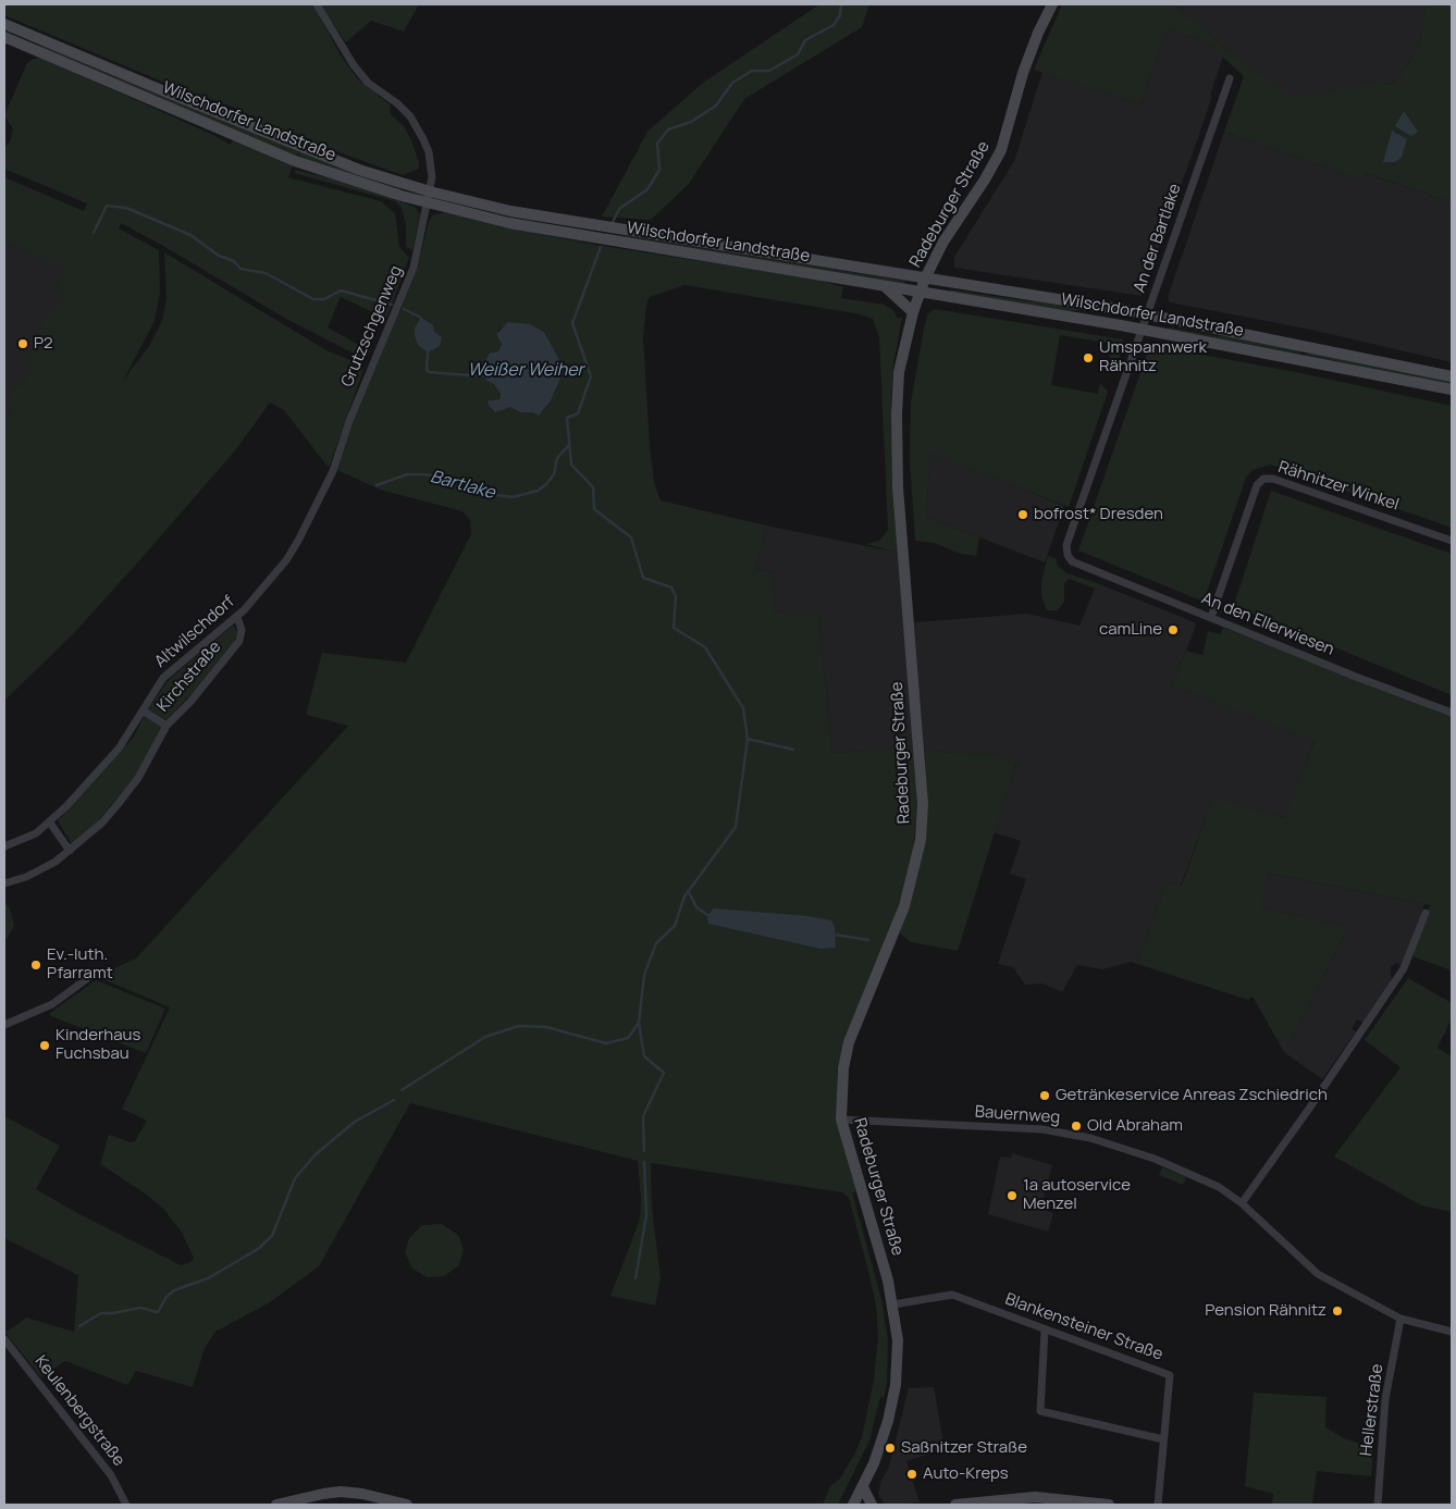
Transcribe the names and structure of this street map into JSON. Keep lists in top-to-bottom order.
{
  "streets": {
    "main road": ["Wilschdorfer Landstraße", "Radeburger Straße"],
    "street": [
      "An der Bartlake",
      "Grutzschgenweg",
      "Rähnitzer Winkel",
      "An den Ellerwiesen",
      "Altwilschdorf",
      "Kirchstraße",
      "Bauernweg",
      "Blankensteiner Straße",
      "Hellerstraße",
      "Keulenbergstraße"
    ]
  },
  "crossings": [
    ["Wilschdorfer Landstraße", "Radeburger Straße"],
    ["Wilschdorfer Landstraße", "An der Bartlake"],
    ["Wilschdorfer Landstraße", "Grutzschgenweg"],
    ["Radeburger Straße", "Bauernweg"],
    ["Radeburger Straße", "Blankensteiner Straße"],
    ["An der Bartlake", "An den Ellerwiesen"],
    ["Grutzschgenweg", "Altwilschdorf"],
    ["Rähnitzer Winkel", "An den Ellerwiesen"],
    ["Altwilschdorf", "Kirchstraße"],
    ["Bauernweg", "Hellerstraße"]
  ],
  "water": ["Weißer Weiher", "Bartlake"],
  "places": [
    "P2",
    "Umspannwerk Rähnitz",
    "bofrost* Dresden",
    "camLine",
    "Ev.-luth. Pfarramt",
    "Kinderhaus Fuchsbau",
    "Getränkeservice Anreas Zschiedrich",
    "Old Abraham",
    "1a autoservice Menzel",
    "Pension Rähnitz",
    "Saßnitzer Straße",
    "Auto-Kreps"
  ]
}
